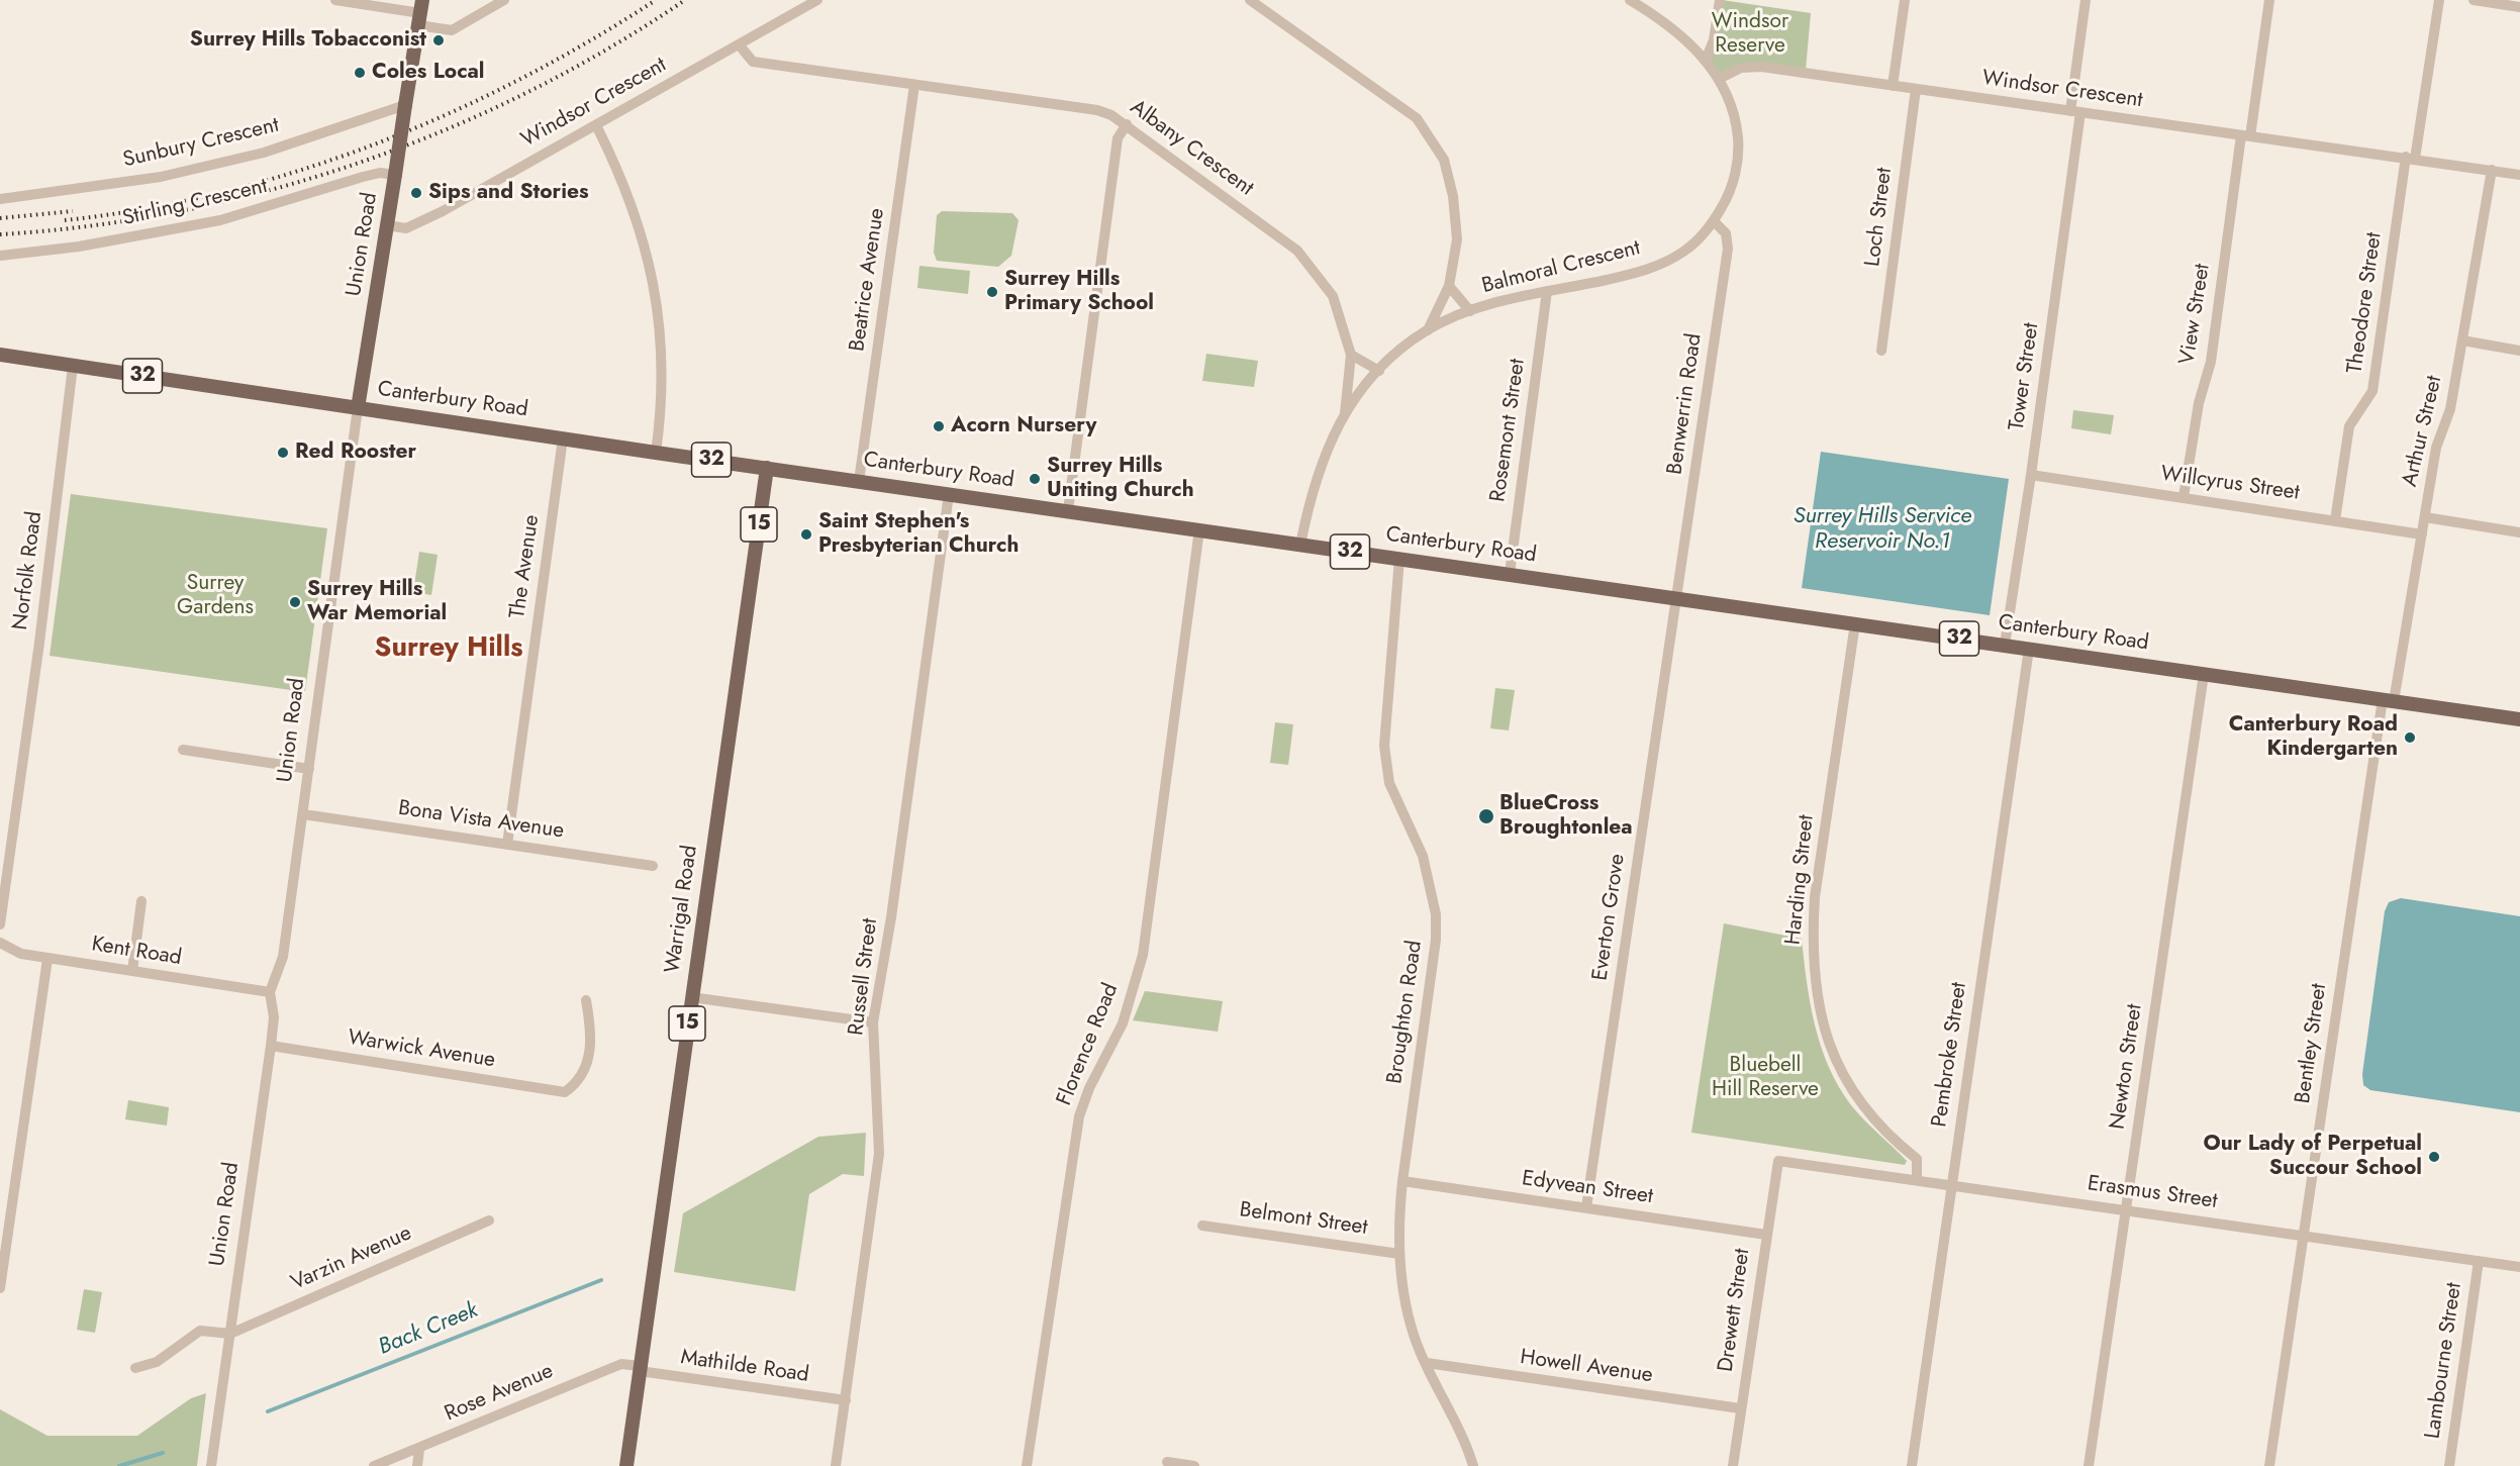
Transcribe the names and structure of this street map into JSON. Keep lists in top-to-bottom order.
{
  "streets": {
    "main road": [
      "Union Road",
      "32",
      "Canterbury Road",
      "15",
      "Warrigal Road"
    ],
    "street": [
      "Windsor Crescent",
      "Sunbury Crescent",
      "Albany Crescent",
      "Stirling Crescent",
      "Loch Street",
      "Balmoral Crescent",
      "Beatrice Avenue",
      "Theodore Street",
      "View Street",
      "Tower Street",
      "Benwerrin Road",
      "Rosemont Street",
      "Arthur Street",
      "Willcyrus Street",
      "The Avenue",
      "Norfolk Road",
      "Bona Vista Avenue",
      "Harding Street",
      "Everton Grove",
      "Kent Road",
      "Russell Street",
      "Broughton Road",
      "Bentley Street",
      "Florence Road",
      "Warwick Avenue",
      "Pembroke Street",
      "Newton Street",
      "Edyvean Street",
      "Erasmus Street",
      "Belmont Street",
      "Varzin Avenue",
      "Drewett Street",
      "Lambourne Street",
      "Mathilde Road",
      "Howell Avenue",
      "Rose Avenue"
    ]
  },
  "crossings": [
    ["Windsor Crescent", "Albany Crescent"],
    ["Windsor Crescent", "Loch Street"],
    ["Windsor Crescent", "Union Road"],
    ["Windsor Crescent", "Balmoral Crescent"],
    ["Windsor Crescent", "Theodore Street"],
    ["Windsor Crescent", "View Street"],
    ["Windsor Crescent", "Tower Street"],
    ["Windsor Crescent", "Arthur Street"],
    ["Sunbury Crescent", "Union Road"],
    ["Albany Crescent", "Balmoral Crescent"],
    ["Albany Crescent", "Beatrice Avenue"],
    ["Stirling Crescent", "Union Road"],
    ["Union Road", "Canterbury Road"],
    ["Union Road", "Bona Vista Avenue"],
    ["Union Road", "Kent Road"],
    ["Union Road", "Warwick Avenue"],
    ["Union Road", "Varzin Avenue"],
    ["Balmoral Crescent", "Canterbury Road"],
    ["Balmoral Crescent", "Benwerrin Road"],
    ["Balmoral Crescent", "Rosemont Street"],
    ["Beatrice Avenue", "Canterbury Road"],
    ["Theodore Street", "Willcyrus Street"],
    ["View Street", "Willcyrus Street"],
    ["Tower Street", "Canterbury Road"],
    ["Tower Street", "Willcyrus Street"],
    ["Canterbury Road", "Benwerrin Road"],
    ["Canterbury Road", "Rosemont Street"],
    ["Canterbury Road", "Arthur Street"],
    ["Canterbury Road", "The Avenue"],
    ["Canterbury Road", "Norfolk Road"],
    ["Canterbury Road", "Harding Street"],
    ["Canterbury Road", "Warrigal Road"],
    ["Canterbury Road", "Everton Grove"],
    ["Canterbury Road", "Russell Street"],
    ["Canterbury Road", "Broughton Road"],
    ["Canterbury Road", "Bentley Street"],
    ["Canterbury Road", "Florence Road"],
    ["Canterbury Road", "Pembroke Street"],
    ["Canterbury Road", "Newton Street"],
    ["Benwerrin Road", "Everton Grove"],
    ["Arthur Street", "Willcyrus Street"],
    ["Arthur Street", "Bentley Street"],
    ["The Avenue", "Bona Vista Avenue"],
    ["Harding Street", "Erasmus Street"],
    ["Warrigal Road", "Mathilde Road"],
    ["Warrigal Road", "Rose Avenue"],
    ["Everton Grove", "Edyvean Street"],
    ["Russell Street", "Mathilde Road"],
    ["Broughton Road", "Edyvean Street"],
    ["Broughton Road", "Belmont Street"],
    ["Broughton Road", "Howell Avenue"],
    ["Bentley Street", "Erasmus Street"],
    ["Pembroke Street", "Erasmus Street"],
    ["Newton Street", "Erasmus Street"],
    ["Edyvean Street", "Drewett Street"],
    ["Erasmus Street", "Drewett Street"],
    ["Erasmus Street", "Lambourne Street"],
    ["Drewett Street", "Howell Avenue"],
    ["Mathilde Road", "Rose Avenue"]
  ],
  "districts": ["Surrey Hills"],
  "water": ["Surrey Hills Service Reservoir No.1", "Back Creek"],
  "parks": ["Windsor Reserve", "Surrey Gardens", "Bluebell Hill Reserve"],
  "places": [
    "Surrey Hills Tobacconist",
    "Coles Local",
    "Sips and Stories",
    "Surrey Hills Primary School",
    "Acorn Nursery",
    "Red Rooster",
    "Surrey Hills Uniting Church",
    "Saint Stephen's Presbyterian Church",
    "Surrey Hills War Memorial",
    "Canterbury Road Kindergarten",
    "BlueCross Broughtonlea",
    "Our Lady of Perpetual Succour School"
  ]
}
